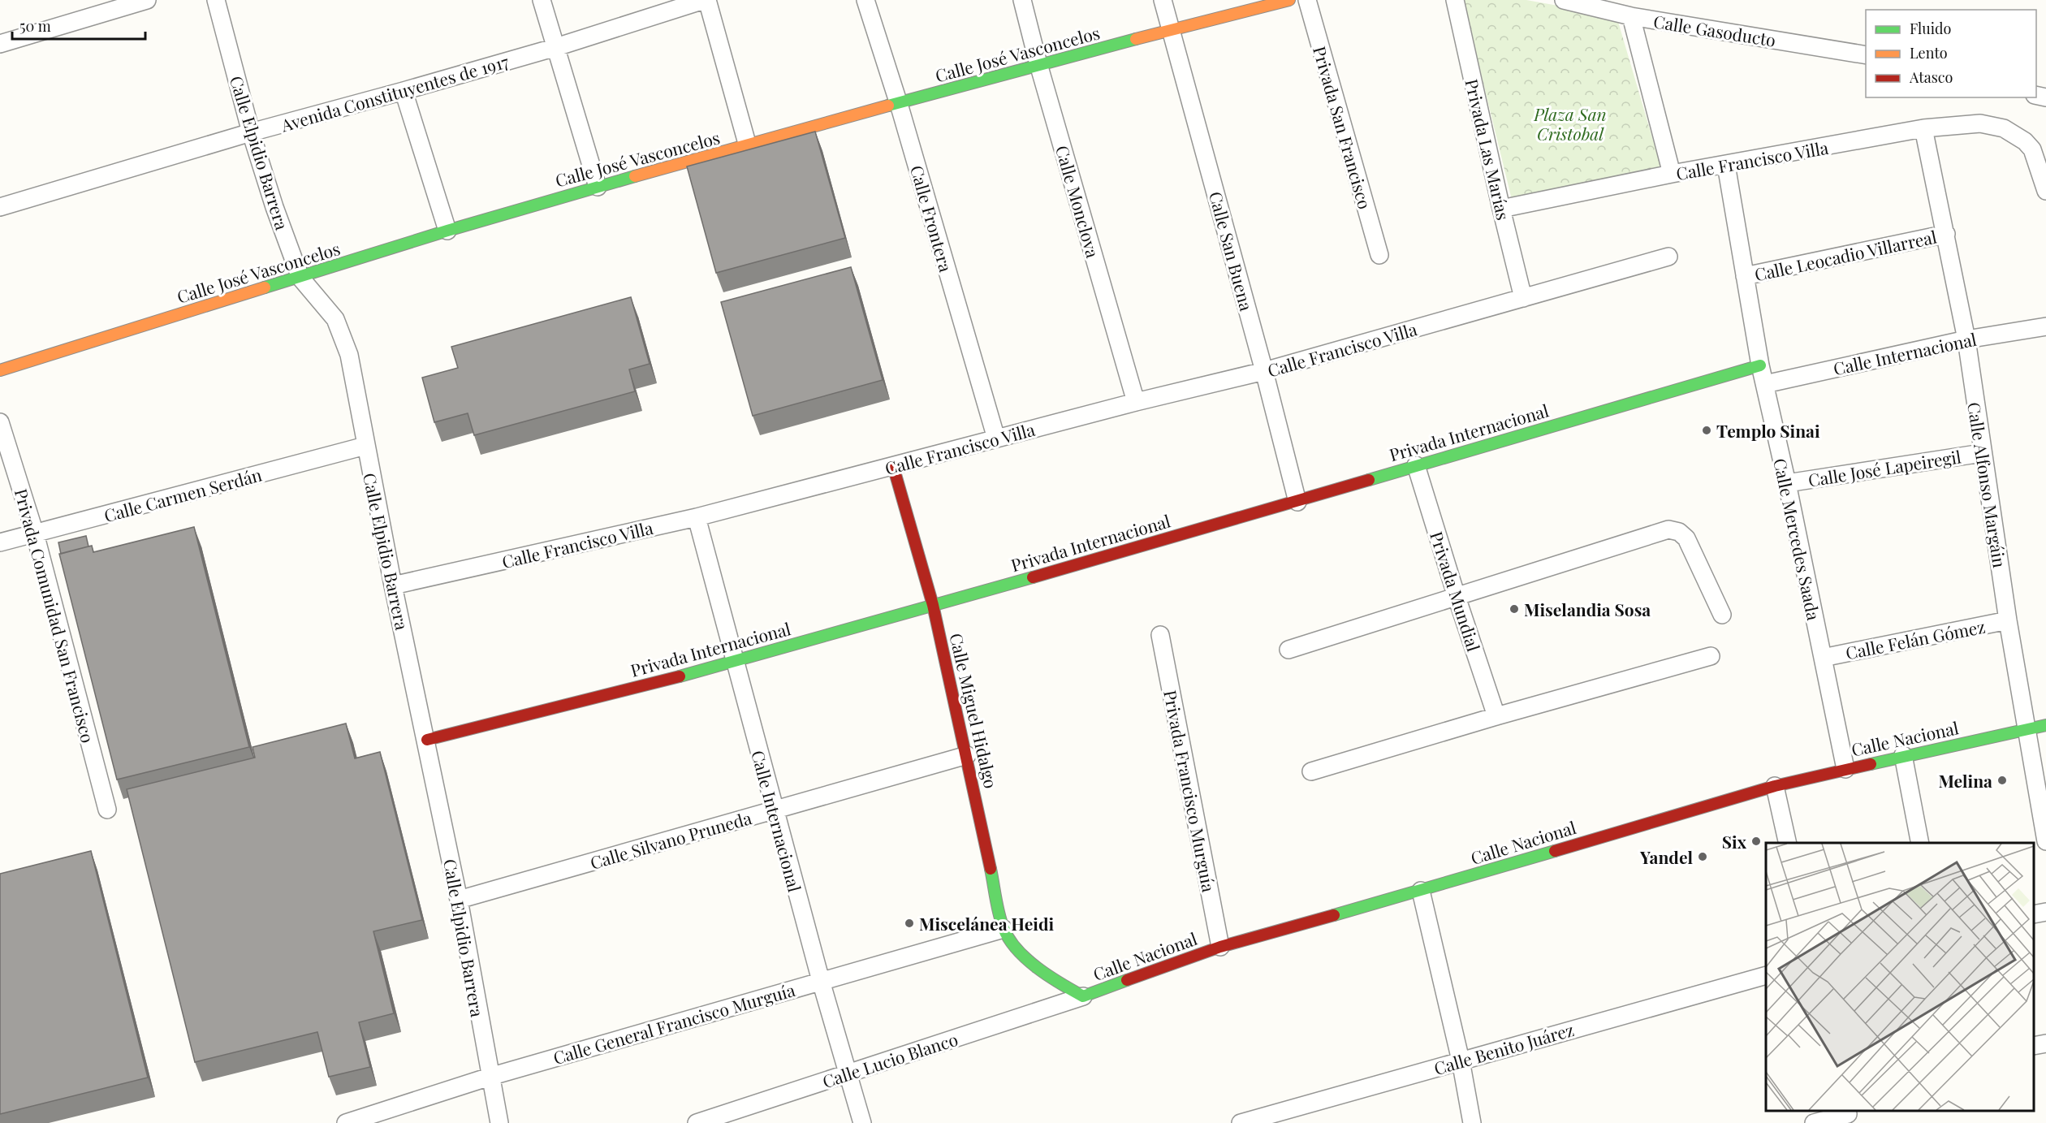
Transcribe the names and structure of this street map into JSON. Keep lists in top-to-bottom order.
{
  "streets": {
    "street": [
      "Calle Gasoducto",
      "Calle José Vasconcelos",
      "Avenida Constituyentes de 1917",
      "Privada San Francisco",
      "Privada Las Marías",
      "Calle Elpidio Barrera",
      "Calle Francisco Villa",
      "Calle Monclova",
      "Calle Frontera",
      "Calle San Buena",
      "Calle Leocadio Villarreal",
      "Calle Internacional",
      "Privada Internacional",
      "Calle José Lapeiregil",
      "Calle Alfonso Margáin",
      "Calle Carmen Serdán",
      "Calle Mercedes Saada",
      "Privada Mundial",
      "Privada Comunidad San Francisco",
      "Calle Felán Gómez",
      "Calle Miguel Hidalgo",
      "Calle Nacional",
      "Privada Francisco Murguía",
      "Calle Silvano Pruneda",
      "Calle General Francisco Murguía",
      "Calle Benito Juárez",
      "Calle Lucio Blanco"
    ]
  },
  "crossings": [
    ["Calle José Vasconcelos", "Calle Elpidio Barrera"],
    ["Calle José Vasconcelos", "Calle Monclova"],
    ["Calle José Vasconcelos", "Calle Frontera"],
    ["Calle José Vasconcelos", "Calle San Buena"],
    ["Avenida Constituyentes de 1917", "Calle Elpidio Barrera"],
    ["Privada Las Marías", "Calle Francisco Villa"],
    ["Calle Elpidio Barrera", "Calle Francisco Villa"],
    ["Calle Elpidio Barrera", "Privada Internacional"],
    ["Calle Elpidio Barrera", "Calle Carmen Serdán"],
    ["Calle Elpidio Barrera", "Calle Silvano Pruneda"],
    ["Calle Elpidio Barrera", "Calle General Francisco Murguía"],
    ["Calle Francisco Villa", "Calle Monclova"],
    ["Calle Francisco Villa", "Calle Frontera"],
    ["Calle Francisco Villa", "Calle San Buena"],
    ["Calle Francisco Villa", "Calle Internacional"],
    ["Calle Francisco Villa", "Calle Alfonso Margáin"],
    ["Calle Francisco Villa", "Calle Mercedes Saada"],
    ["Calle Francisco Villa", "Calle Miguel Hidalgo"],
    ["Calle San Buena", "Privada Internacional"],
    ["Calle Leocadio Villarreal", "Calle Alfonso Margáin"],
    ["Calle Leocadio Villarreal", "Calle Mercedes Saada"],
    ["Calle Internacional", "Privada Internacional"],
    ["Calle Internacional", "Calle Alfonso Margáin"],
    ["Calle Internacional", "Calle Mercedes Saada"],
    ["Calle Internacional", "Calle Silvano Pruneda"],
    ["Calle Internacional", "Calle General Francisco Murguía"],
    ["Calle Internacional", "Calle Lucio Blanco"],
    ["Privada Internacional", "Calle Mercedes Saada"],
    ["Privada Internacional", "Privada Mundial"],
    ["Privada Internacional", "Calle Miguel Hidalgo"],
    ["Calle José Lapeiregil", "Calle Alfonso Margáin"],
    ["Calle José Lapeiregil", "Calle Mercedes Saada"],
    ["Calle Alfonso Margáin", "Calle Felán Gómez"],
    ["Calle Alfonso Margáin", "Calle Nacional"],
    ["Calle Carmen Serdán", "Privada Comunidad San Francisco"],
    ["Calle Mercedes Saada", "Calle Felán Gómez"],
    ["Calle Mercedes Saada", "Calle Nacional"],
    ["Calle Miguel Hidalgo", "Calle Nacional"],
    ["Calle Miguel Hidalgo", "Calle Silvano Pruneda"],
    ["Calle Miguel Hidalgo", "Calle General Francisco Murguía"],
    ["Calle Nacional", "Privada Francisco Murguía"],
    ["Calle Nacional", "Calle Lucio Blanco"]
  ],
  "parks": ["Plaza San Cristobal"],
  "places": [
    "Templo Sinai",
    "Miselandia Sosa",
    "Melina",
    "Six",
    "Yandel",
    "Miscelánea Heidi"
  ],
  "legend": ["Fluido", "Lento", "Atasco"],
  "scale_bar": "50 m"
}
